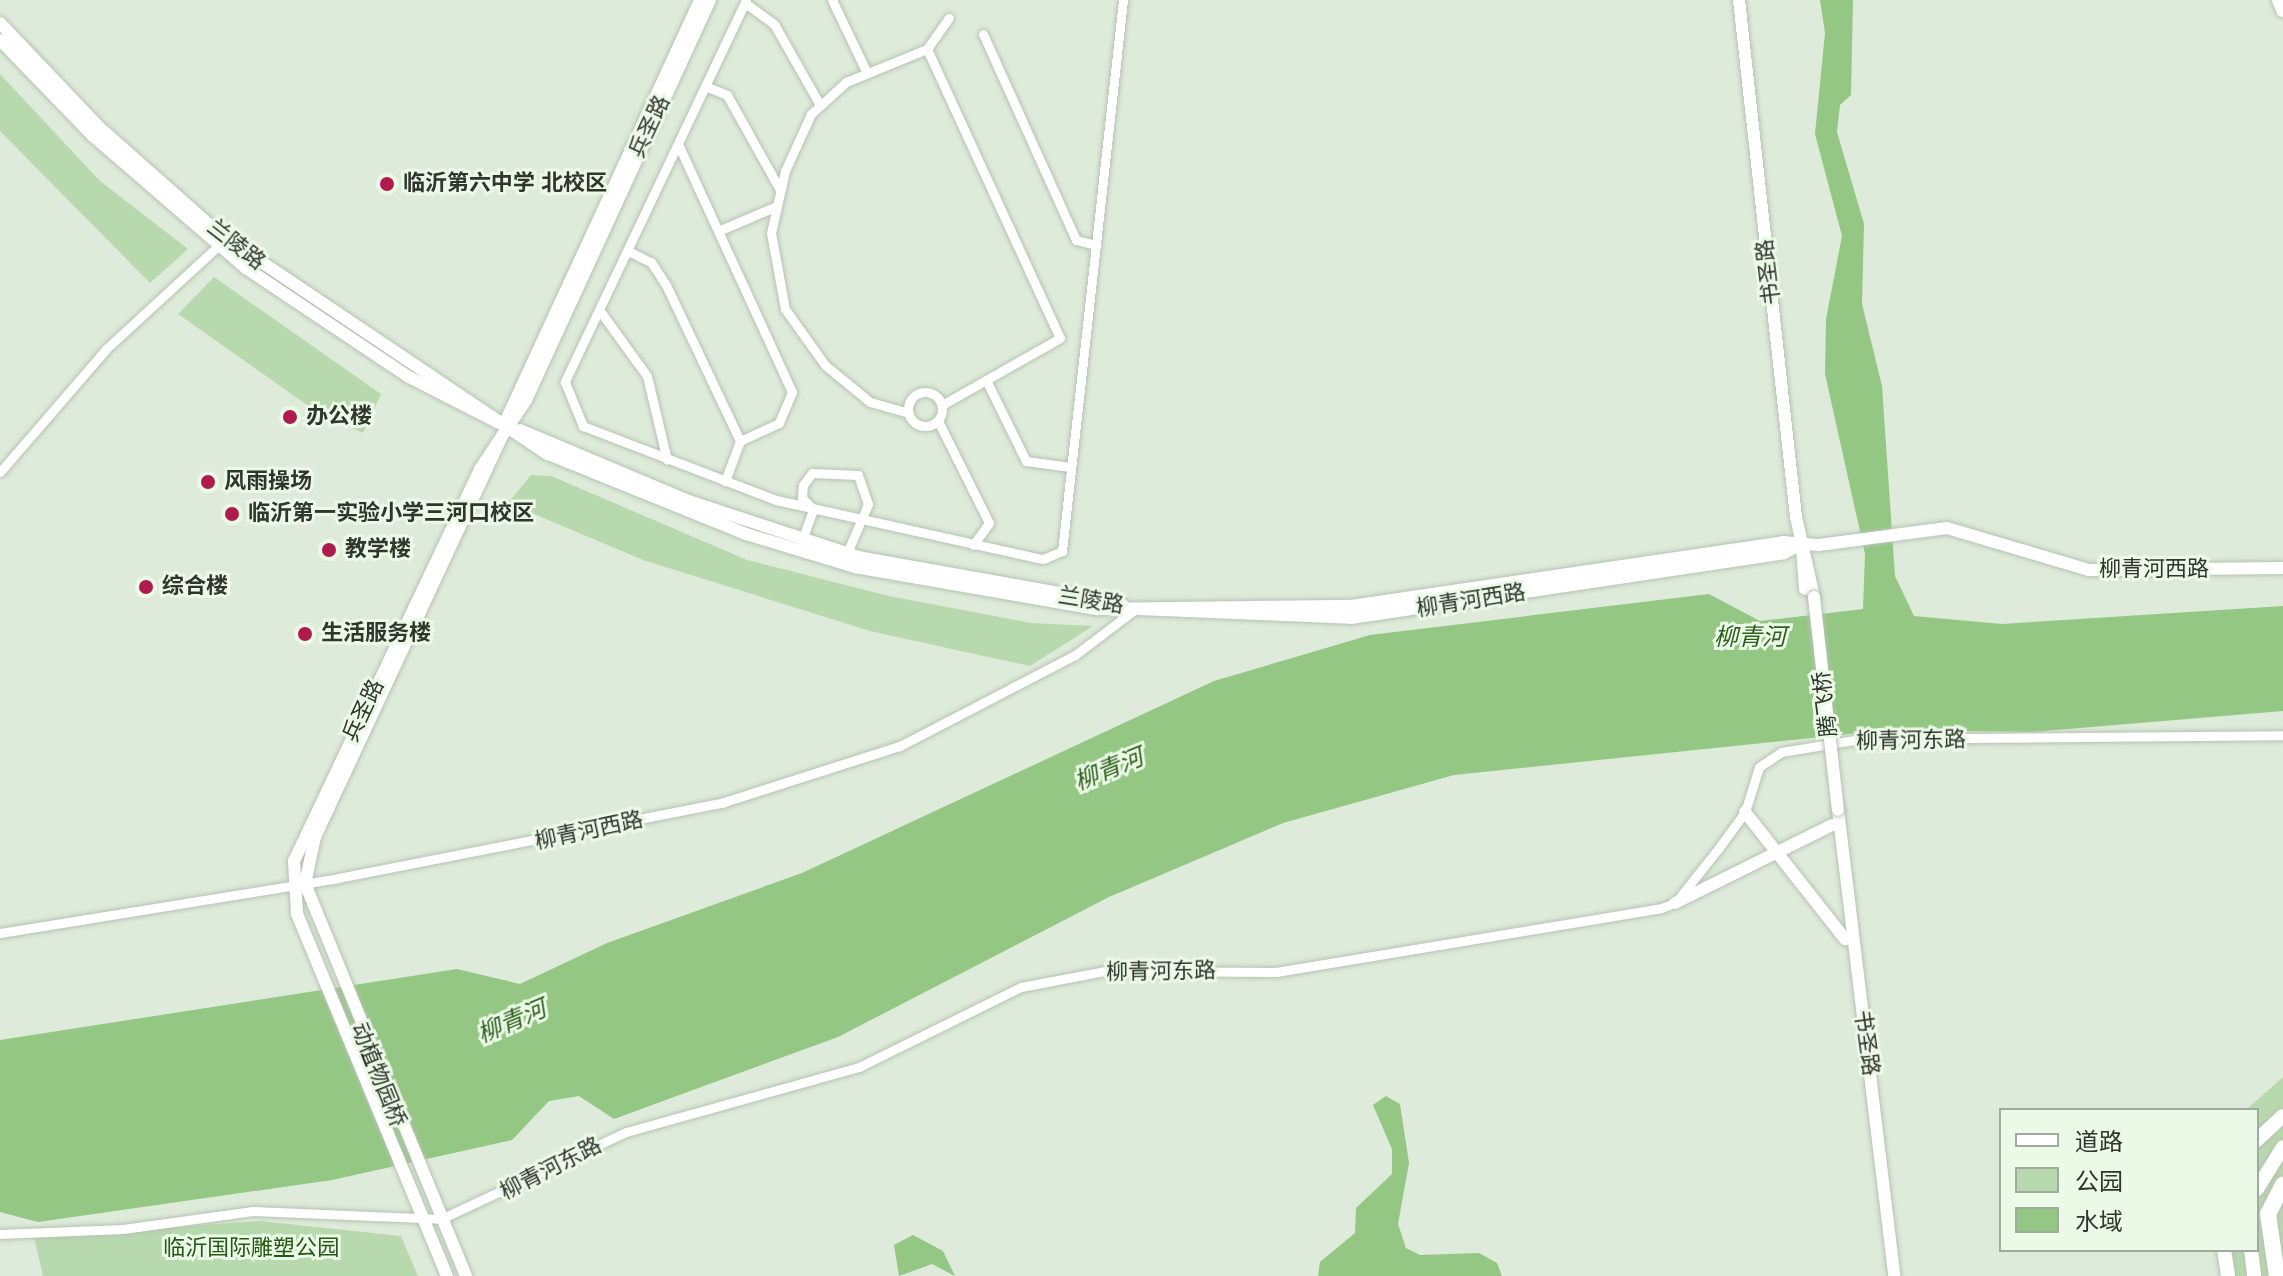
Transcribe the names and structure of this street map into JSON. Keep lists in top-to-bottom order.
{
  "streets": {
    "main road": [
      "兵圣路",
      "兰陵路",
      "书圣路",
      "柳青河西路",
      "腾飞桥",
      "动植物园桥"
    ],
    "street": ["柳青河东路"]
  },
  "crossings": [
    ["兵圣路", "兰陵路"],
    ["兵圣路", "柳青河西路"],
    ["兰陵路", "柳青河西路"],
    ["书圣路", "柳青河西路"],
    ["书圣路", "腾飞桥"],
    ["柳青河东路", "动植物园桥"]
  ],
  "water": ["柳青河"],
  "parks": ["临沂国际雕塑公园"],
  "places": [
    "临沂第六中学 北校区",
    "办公楼",
    "风雨操场",
    "临沂第一实验小学三河口校区",
    "教学楼",
    "综合楼",
    "生活服务楼"
  ],
  "legend": ["道路", "公园", "水域"]
}
